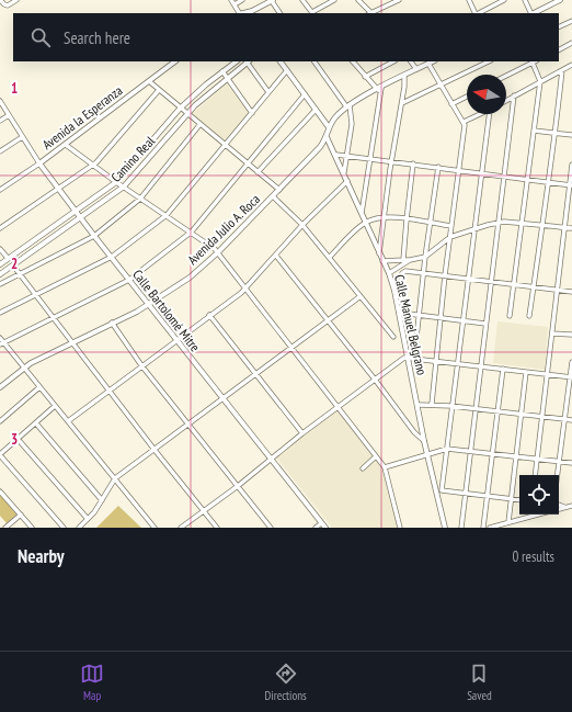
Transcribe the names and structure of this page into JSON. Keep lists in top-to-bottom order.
{
  "streets": {
    "street": [
      "Avenida la Esperanza",
      "Camino Real",
      "Avenida Julio A. Roca",
      "Calle Bartolomé Mitre",
      "Calle Manuel Belgrano"
    ]
  },
  "crossings": [
    ["Avenida la Esperanza", "Calle Bartolomé Mitre"],
    ["Camino Real", "Calle Bartolomé Mitre"],
    ["Avenida Julio A. Roca", "Calle Bartolomé Mitre"],
    ["Avenida Julio A. Roca", "Calle Manuel Belgrano"]
  ],
  "north": "left",
  "page": {
    "search": "Search here",
    "heading": ["Nearby", "0 results"],
    "nav": ["Map", "Directions", "Saved"]
  },
  "grid": {
    "rows": ["1", "2", "3"]
  }
}
